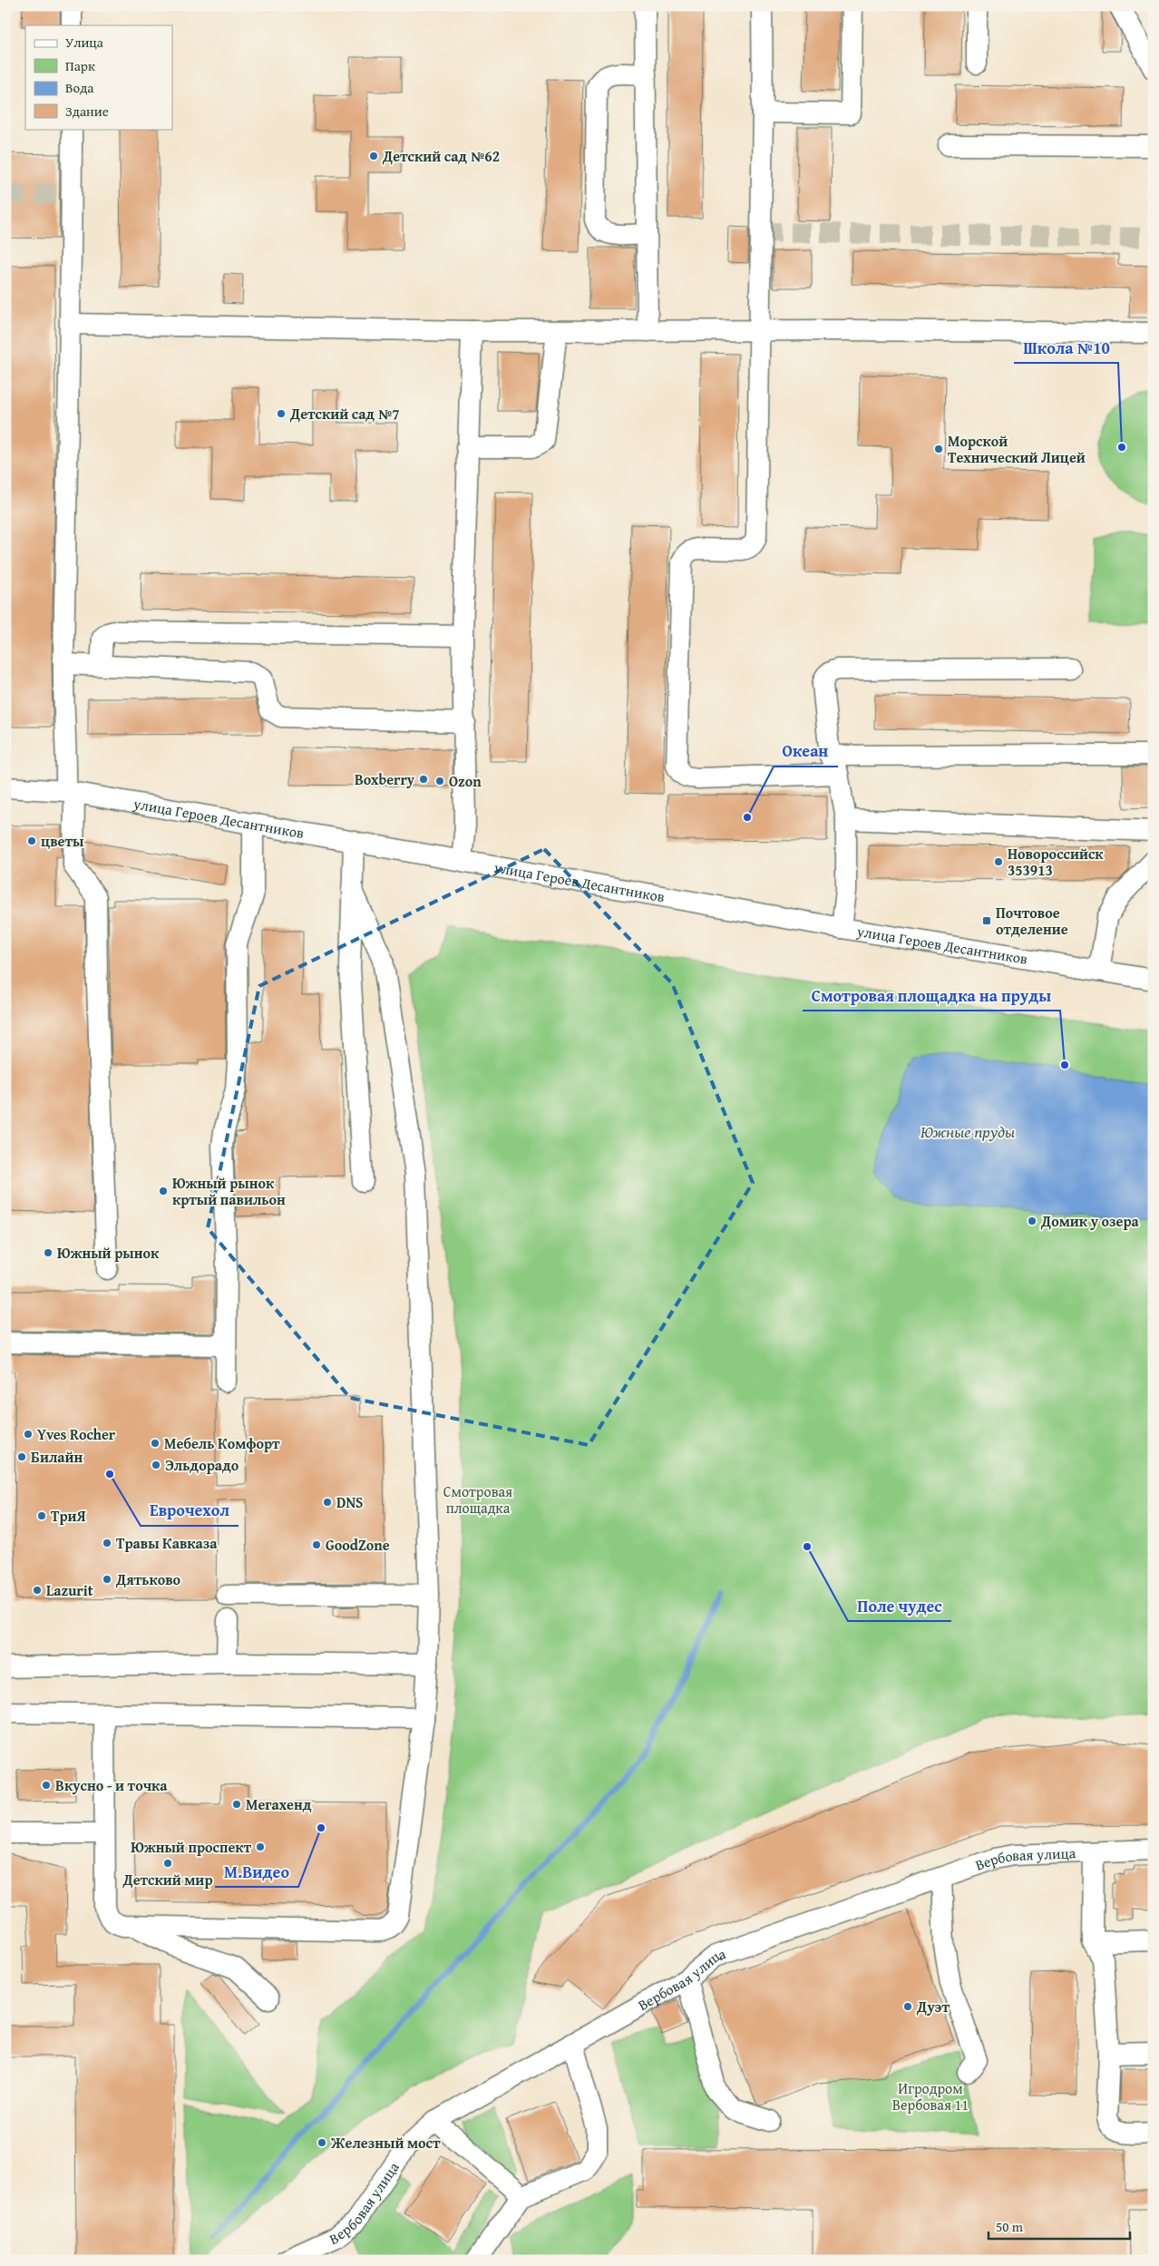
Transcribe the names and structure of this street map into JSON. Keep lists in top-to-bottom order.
{
  "streets": {
    "street": ["улица Героев Десантников", "Вербовая улица"]
  },
  "water": ["Южные пруды"],
  "parks": ["Смотровая площадка", "Игродром Вербовая 11"],
  "places": {
    "other": [
      "Детский сад №62",
      "Детский сад №7",
      "Школа №10",
      "Морской Технический Лицей",
      "Boxberry",
      "Ozon",
      "Океан",
      "цветы",
      "Новороссийск 353913",
      "Смотровая площадка на пруды",
      "Южный рынок кртый павильон",
      "Домик у озера",
      "Южный рынок",
      "Yves Rocher",
      "Мебель Комфорт",
      "Билайн",
      "Эльдорадо",
      "Еврочехол",
      "DNS",
      "ТриЯ",
      "Травы Кавказа",
      "GoodZone",
      "Поле чудес",
      "Дятьково",
      "Lazurit",
      "Вкусно - и точка",
      "Мегахенд",
      "М.Видео",
      "Южный проспект",
      "Детский мир",
      "Дуэт",
      "Железный мост"
    ],
    "transit": ["Почтовое отделение"]
  },
  "legend": [
    "Улица",
    "Парк",
    "Вода",
    "Здание"
  ],
  "scale_bar": "50 m"
}
